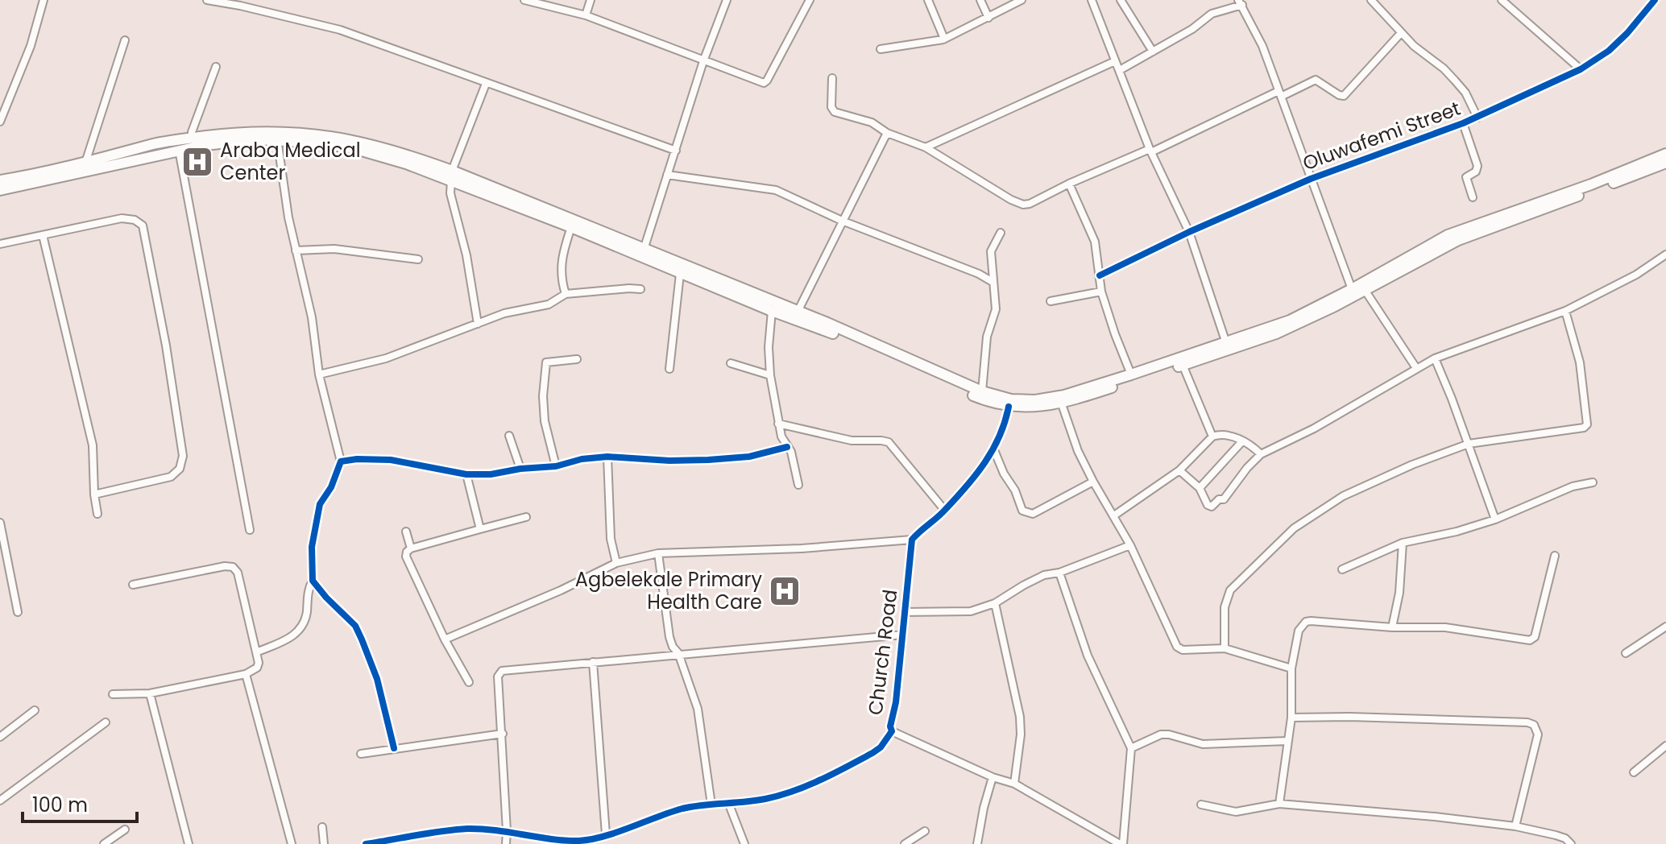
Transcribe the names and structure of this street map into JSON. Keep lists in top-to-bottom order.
{
  "streets": {
    "street": ["Oluwafemi Street", "Church Road"]
  },
  "places": {
    "hospital": ["Araba Medical Center", "Agbelekale Primary Health Care"]
  },
  "scale_bar": "100 m"
}
